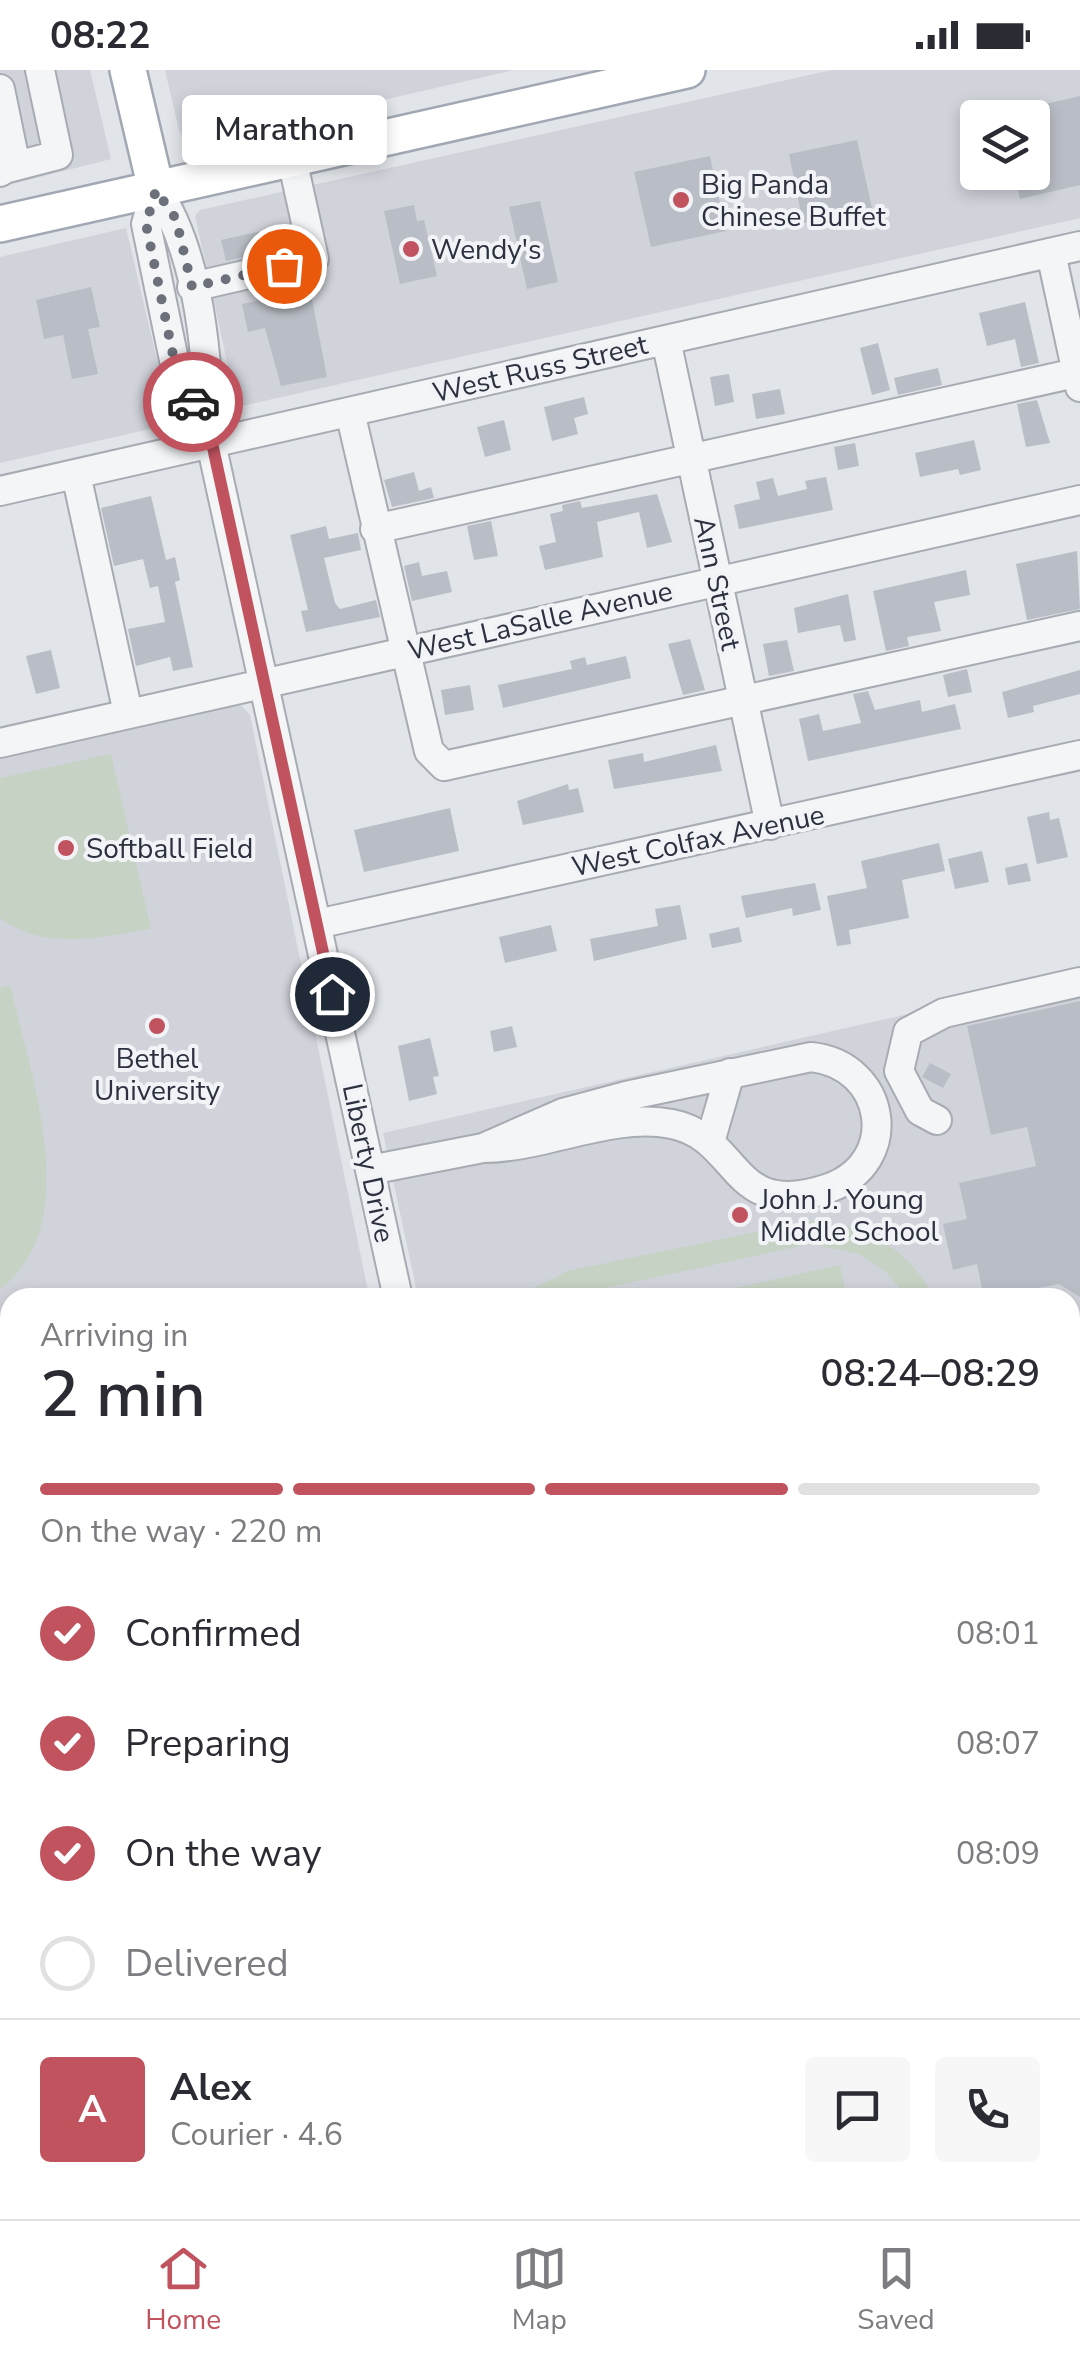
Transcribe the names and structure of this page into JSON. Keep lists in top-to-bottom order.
{
  "streets": {
    "street": [
      "West Russ Street",
      "Ann Street",
      "West LaSalle Avenue",
      "West Colfax Avenue",
      "Liberty Drive"
    ]
  },
  "crossings": [
    ["West Russ Street", "Ann Street"],
    ["West Russ Street", "Liberty Drive"],
    ["Ann Street", "West LaSalle Avenue"],
    ["Ann Street", "West Colfax Avenue"],
    ["West LaSalle Avenue", "Liberty Drive"],
    ["West Colfax Avenue", "Liberty Drive"]
  ],
  "places": [
    "Big Panda Chinese Buffet",
    "Wendy's",
    "Marathon",
    "Softball Field",
    "Bethel University",
    "John J. Young Middle School"
  ],
  "page": {
    "status": "08:22",
    "bubble": "Marathon",
    "heading": ["2 min", "Arriving in", "08:24–08:29"],
    "panel": ["Alex", "Courier · 4.6"],
    "bar": "On the way · 220 m",
    "list": [
      ["Confirmed", "08:01"],
      ["Preparing", "08:07"],
      ["On the way", "08:09"],
      "Delivered"
    ],
    "round": "A",
    "tabs": ["Home", "Map", "Saved"]
  }
}
